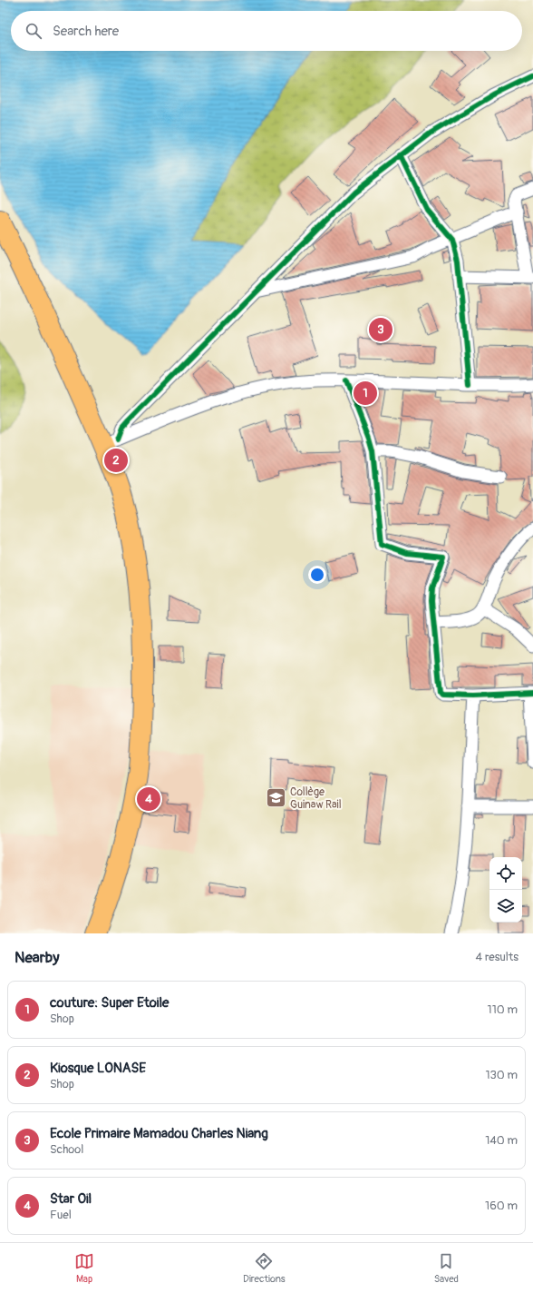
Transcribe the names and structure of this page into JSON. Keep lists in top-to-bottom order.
{
  "places": {
    "school or university": ["Collège Guinaw Rail"]
  },
  "page": {
    "search": "Search here",
    "pins": [
      "3",
      "1",
      "2",
      "4"
    ],
    "heading": ["Nearby", "4 results"],
    "list": [
      {
        "mark": "1",
        "name": "couture: Super Etoile",
        "note": "Shop",
        "value": "110 m"
      },
      {
        "mark": "2",
        "name": "Kiosque LONASE",
        "note": "Shop",
        "value": "130 m"
      },
      {
        "mark": "3",
        "name": "Ecole Primaire Mamadou Charles Niang",
        "note": "School",
        "value": "140 m"
      },
      {
        "mark": "4",
        "name": "Star Oil",
        "note": "Fuel",
        "value": "160 m"
      }
    ],
    "nav": ["Map", "Directions", "Saved"]
  }
}
